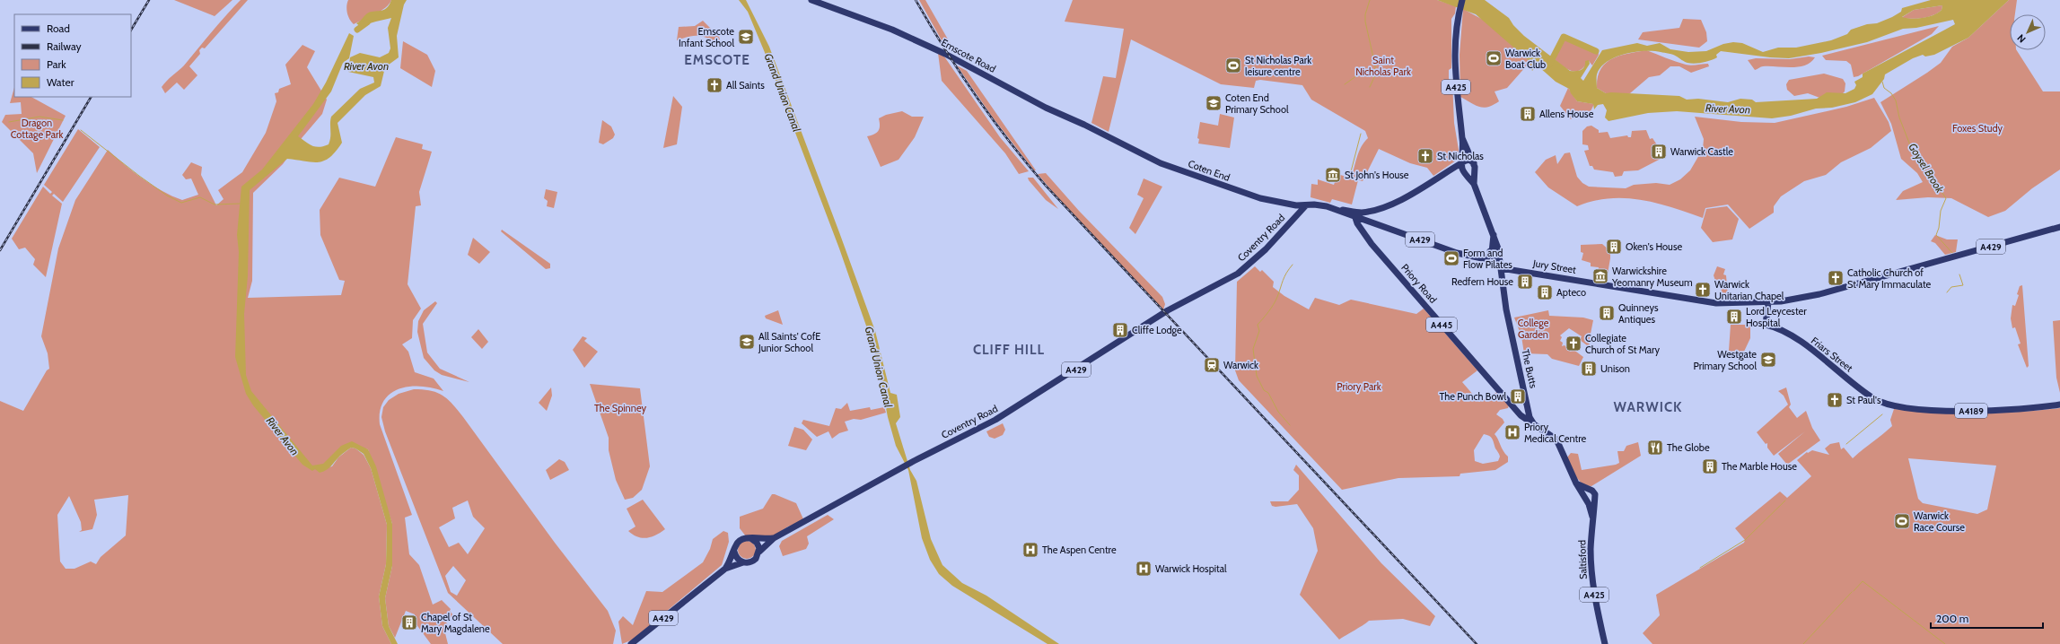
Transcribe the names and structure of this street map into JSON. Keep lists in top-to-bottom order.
{
  "streets": {
    "main road": [
      "Emscote Road",
      "A425",
      "Coten End",
      "Coventry Road",
      "A429",
      "Jury Street",
      "Priory Road",
      "A445",
      "Friars Street",
      "The Butts",
      "A4189",
      "Saltisford"
    ]
  },
  "crossings": [
    ["Emscote Road", "Coten End"],
    ["A425", "A429"],
    ["A425", "A445"],
    ["A425", "The Butts"],
    ["A425", "Saltisford"],
    ["Coten End", "Coventry Road"],
    ["Coten End", "A429"],
    ["Coventry Road", "A429"],
    ["A429", "Jury Street"],
    ["A429", "Priory Road"],
    ["A429", "Friars Street"],
    ["Jury Street", "Friars Street"],
    ["Jury Street", "The Butts"],
    ["Priory Road", "A445"],
    ["A445", "The Butts"]
  ],
  "districts": ["EMSCOTE", "CLIFF HILL", "WARWICK"],
  "water": ["River Avon", "Grand Union Canal", "Goysel Brook"],
  "parks": [
    "Saint Nicholas Park",
    "Dragon Cottage Park",
    "Foxes Study",
    "College Garden",
    "Priory Park",
    "The Spinney"
  ],
  "places": {
    "school or university": [
      "Emscote Infant School",
      "Coten End Primary School",
      "All Saints' CofE Junior School",
      "Westgate Primary School"
    ],
    "sports": [
      "Warwick Boat Club",
      "St Nicholas Park leisure centre",
      "Form and Flow Pilates",
      "Warwick Race Course"
    ],
    "church": [
      "All Saints",
      "St Nicholas",
      "Catholic Church of St Mary Immaculate",
      "Warwick Unitarian Chapel",
      "Collegiate Church of St Mary",
      "St Paul's"
    ],
    "building": [
      "Allens House",
      "Warwick Castle",
      "Oken's House",
      "Redfern House",
      "Apteco",
      "Quinneys Antiques",
      "Lord Leycester Hospital",
      "Cliffe Lodge",
      "Unison",
      "The Punch Bowl",
      "The Marble House",
      "Chapel of St Mary Magdalene"
    ],
    "museum": ["St John's House", "Warwickshire Yeomanry Museum"],
    "station": ["Warwick"],
    "hospital": ["Priory Medical Centre", "The Aspen Centre", "Warwick Hospital"],
    "restaurant": ["The Globe"]
  },
  "legend": [
    "Road",
    "Railway",
    "Park",
    "Water"
  ],
  "scale_bar": "200 m",
  "north": "bottom left"
}
